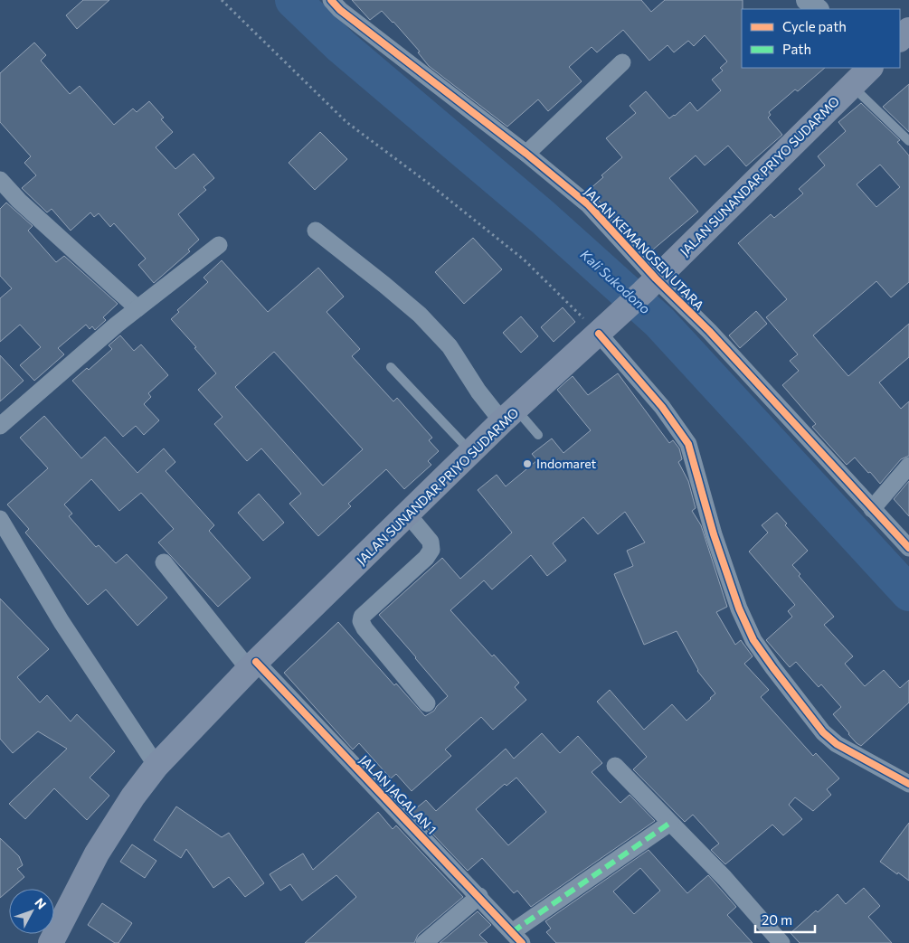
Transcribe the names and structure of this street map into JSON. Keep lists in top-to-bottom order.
{
  "streets": {
    "main road": ["JALAN SUNANDAR PRIYO SUDARMO"],
    "street": ["JALAN KEMANGSEN UTARA", "JALAN JAGALAN 1"]
  },
  "crossings": [
    ["JALAN SUNANDAR PRIYO SUDARMO", "JALAN KEMANGSEN UTARA"],
    ["JALAN SUNANDAR PRIYO SUDARMO", "JALAN JAGALAN 1"]
  ],
  "water": ["Kali Sukodono"],
  "places": ["Indomaret"],
  "legend": ["Cycle path", "Path"],
  "scale_bar": "20 m",
  "north": "top right"
}
